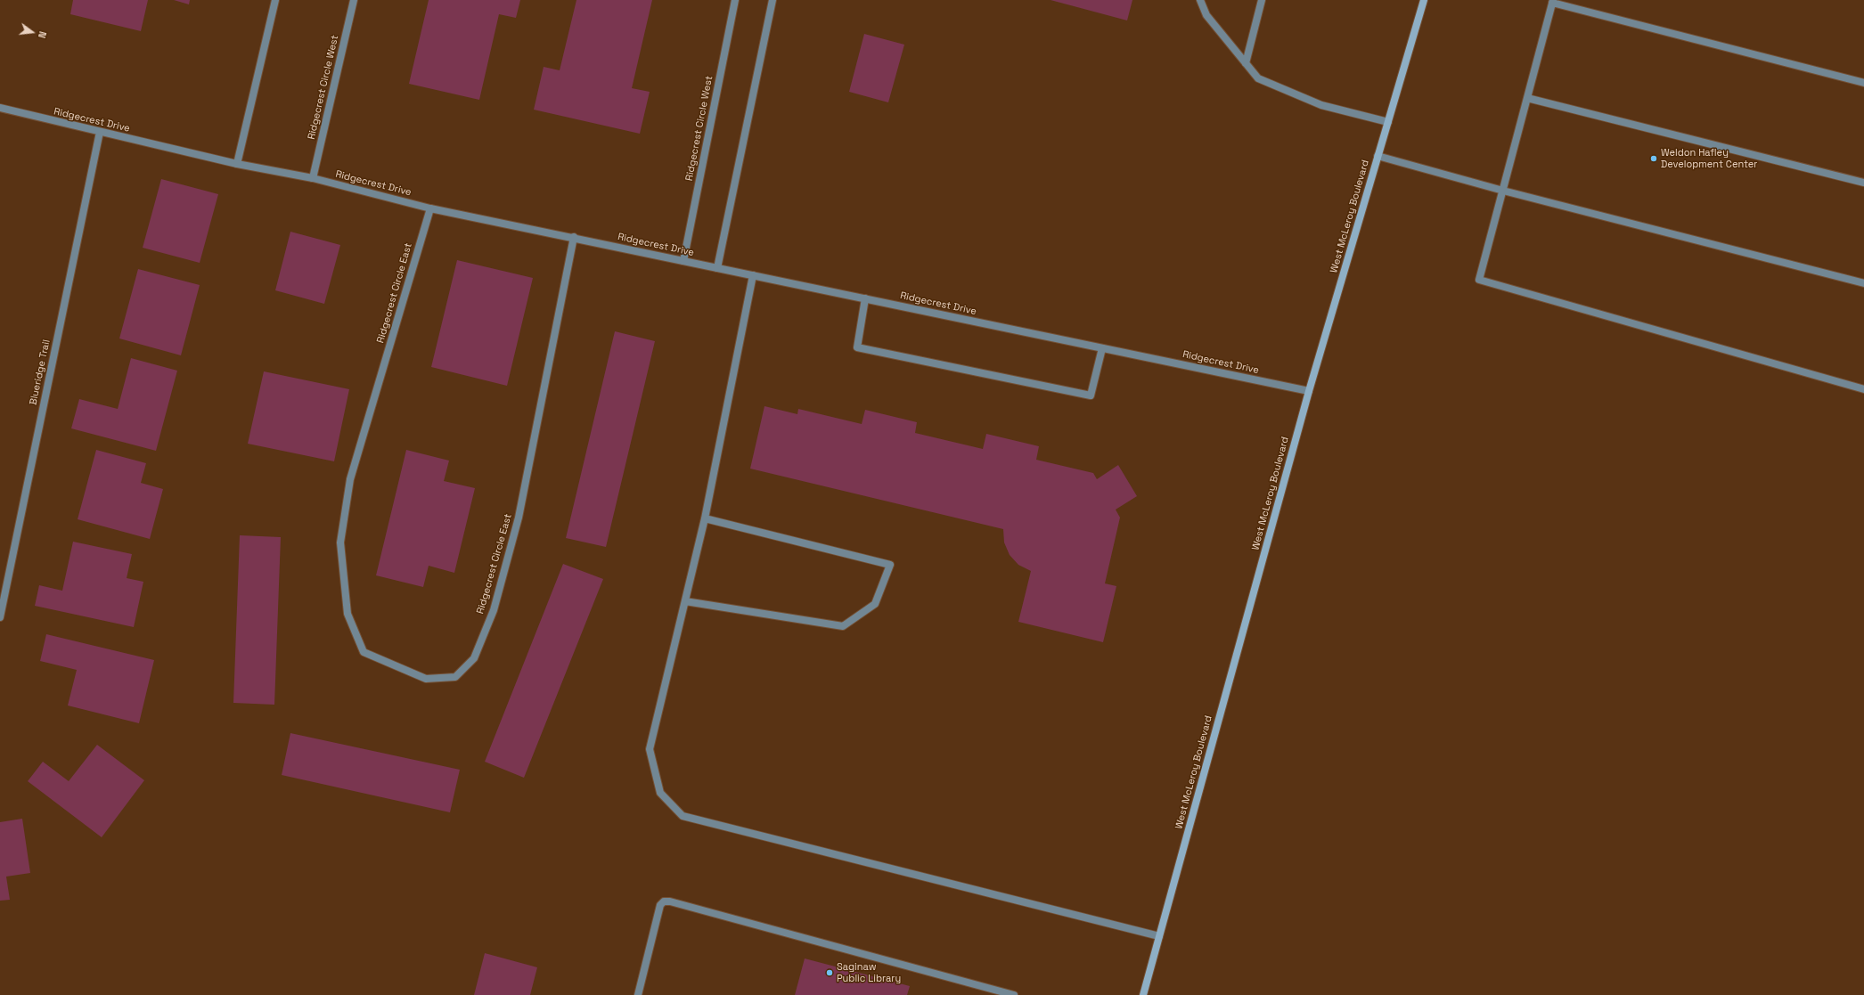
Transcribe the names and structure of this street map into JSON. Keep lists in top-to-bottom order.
{
  "streets": {
    "main road": ["West McLeroy Boulevard"],
    "street": [
      "Ridgecrest Circle West",
      "Ridgecrest Drive",
      "Ridgecrest Circle East",
      "Blueridge Trail"
    ]
  },
  "crossings": [
    ["Ridgecrest Circle West", "Ridgecrest Drive"],
    ["Ridgecrest Drive", "West McLeroy Boulevard"],
    ["Ridgecrest Drive", "Ridgecrest Circle East"],
    ["Ridgecrest Drive", "Blueridge Trail"]
  ],
  "places": ["Weldon Hafley Development Center", "Saginaw Public Library"],
  "north": "right"
}
